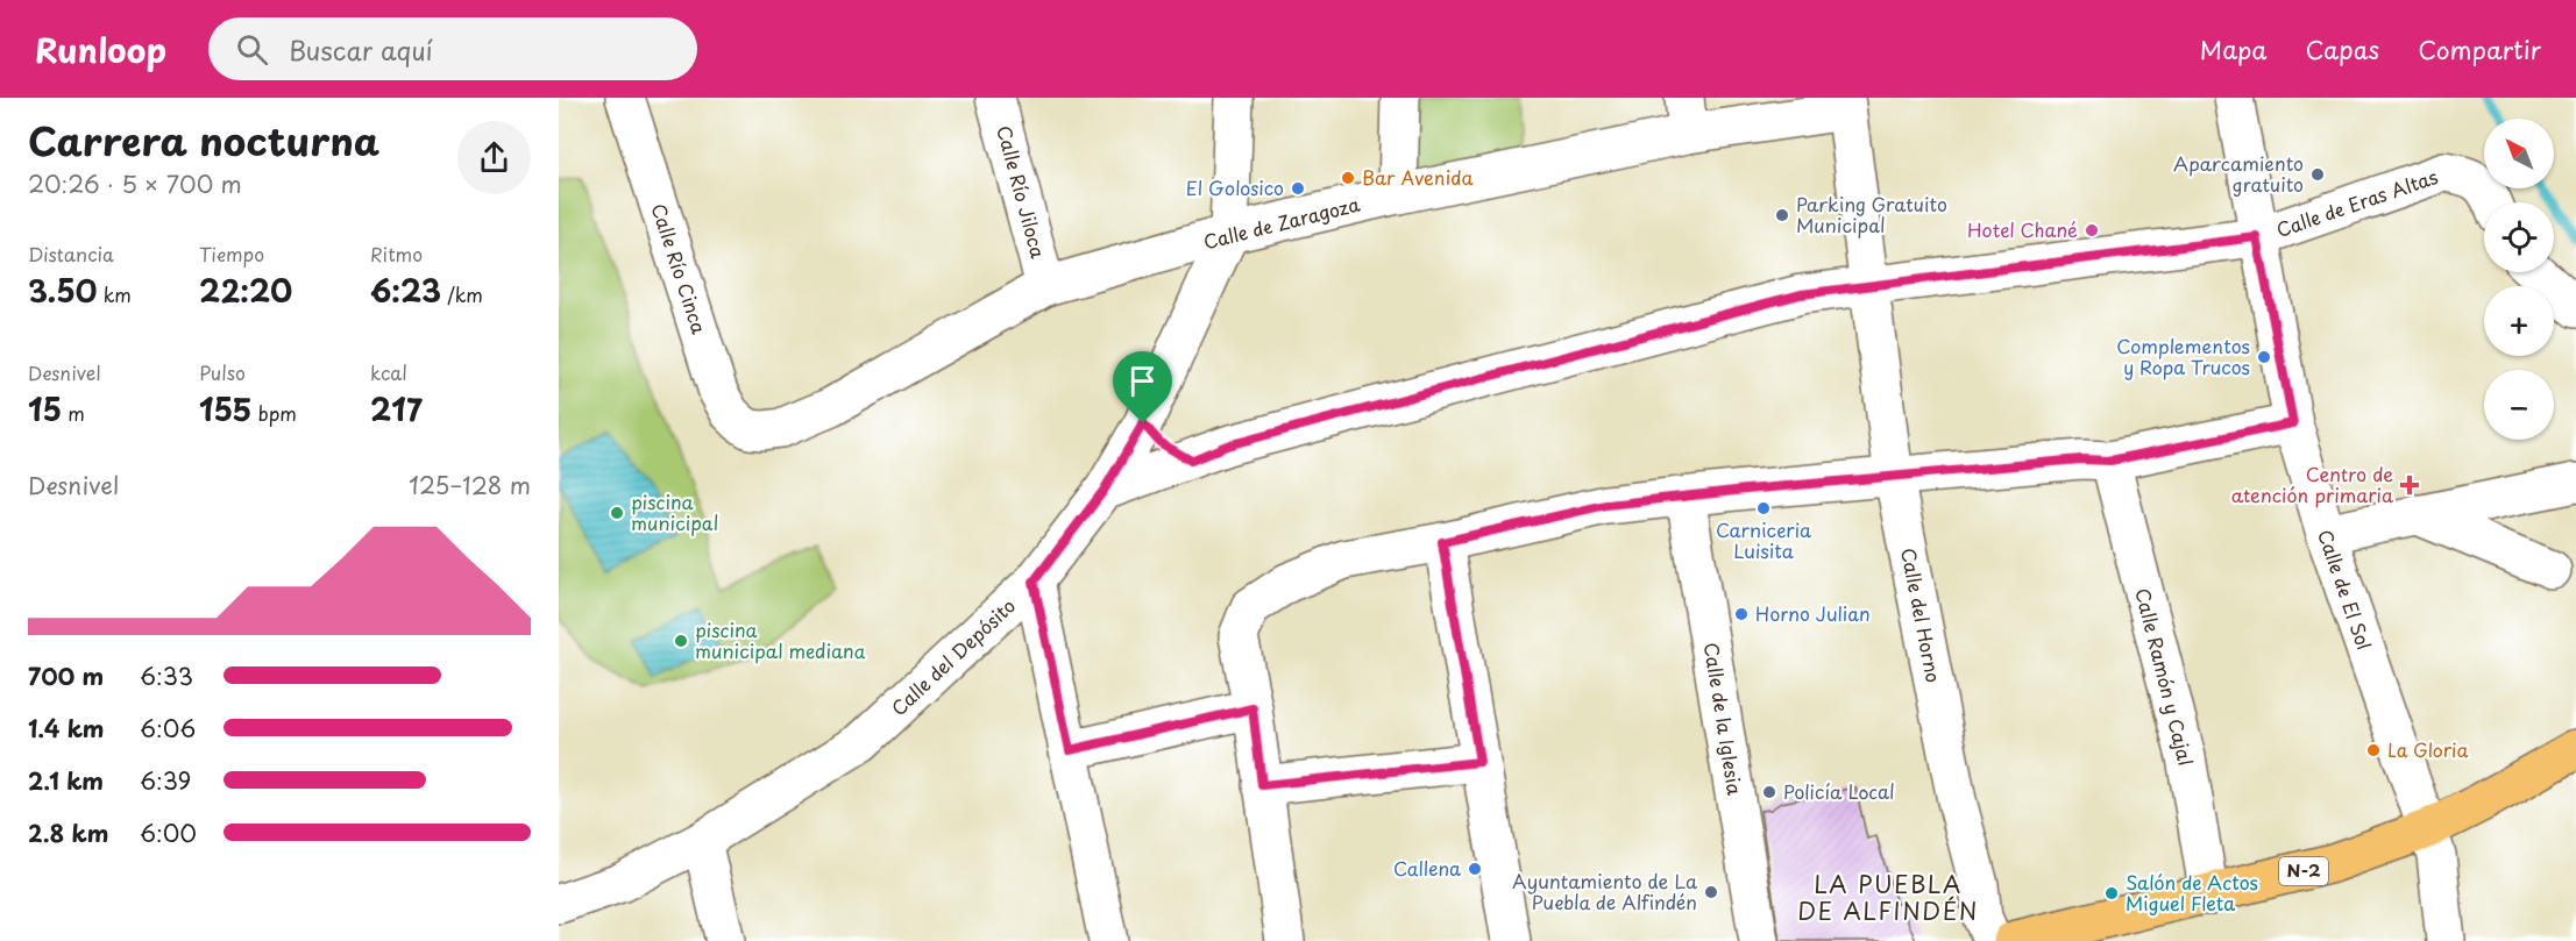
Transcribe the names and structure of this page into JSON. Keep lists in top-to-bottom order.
{
  "streets": {
    "highway": ["N-2"],
    "street": [
      "Calle Río Jiloca",
      "Calle de Eras Altas",
      "Calle de Zaragoza",
      "Calle Río Cinca",
      "Calle de El Sol",
      "Calle del Horno",
      "Calle del Depósito",
      "Calle Ramón y Cajal",
      "Calle de la Iglesia"
    ]
  },
  "crossings": [
    ["Calle Río Jiloca", "Calle de Zaragoza"],
    ["Calle de Eras Altas", "Calle de El Sol"],
    ["Calle de Eras Altas", "Calle del Horno"],
    ["Calle de Eras Altas", "Calle del Depósito"],
    ["Calle de Zaragoza", "Calle Río Cinca"],
    ["Calle de Zaragoza", "Calle del Horno"],
    ["Calle de Zaragoza", "Calle del Depósito"],
    ["Calle de El Sol", "N-2"],
    ["Calle Ramón y Cajal", "N-2"]
  ],
  "districts": ["LA PUEBLA DE ALFINDÉN"],
  "places": {
    "other": [
      "Aparcamiento gratuito",
      "Bar Avenida",
      "El Golosico",
      "Parking Gratuito Municipal",
      "Hotel Chané",
      "Complementos y Ropa Trucos",
      "Carniceria Luisita",
      "piscina municipal",
      "Horno Julian",
      "piscina municipal mediana",
      "La Gloria",
      "Policía Local",
      "Callena",
      "Ayuntamiento de La Puebla de Alfindén",
      "Salón de Actos Miguel Fleta"
    ],
    "health": ["Centro de atención primaria"]
  },
  "north": "top left",
  "page": {
    "header": "Runloop",
    "search": "Buscar aquí",
    "nav": ["Mapa", "Capas", "Compartir"],
    "heading": ["Carrera nocturna", "20:26 · 5 × 700 m"],
    "map_buttons": ["+", "−"],
    "stats": [
      ["Distancia", "3.50 km"],
      ["Tiempo", "22:20"],
      ["Ritmo", "6:23 /km"],
      ["Desnivel", "15 m"],
      ["Pulso", "155 bpm"],
      ["kcal", "217"]
    ],
    "chart": ["Desnivel", "125–128 m"],
    "list": [
      {
        "name": "700 m",
        "note": "6:33"
      },
      {
        "name": "1.4 km",
        "note": "6:06"
      },
      {
        "name": "2.1 km",
        "note": "6:39"
      },
      {
        "name": "2.8 km",
        "note": "6:00"
      }
    ]
  }
}
